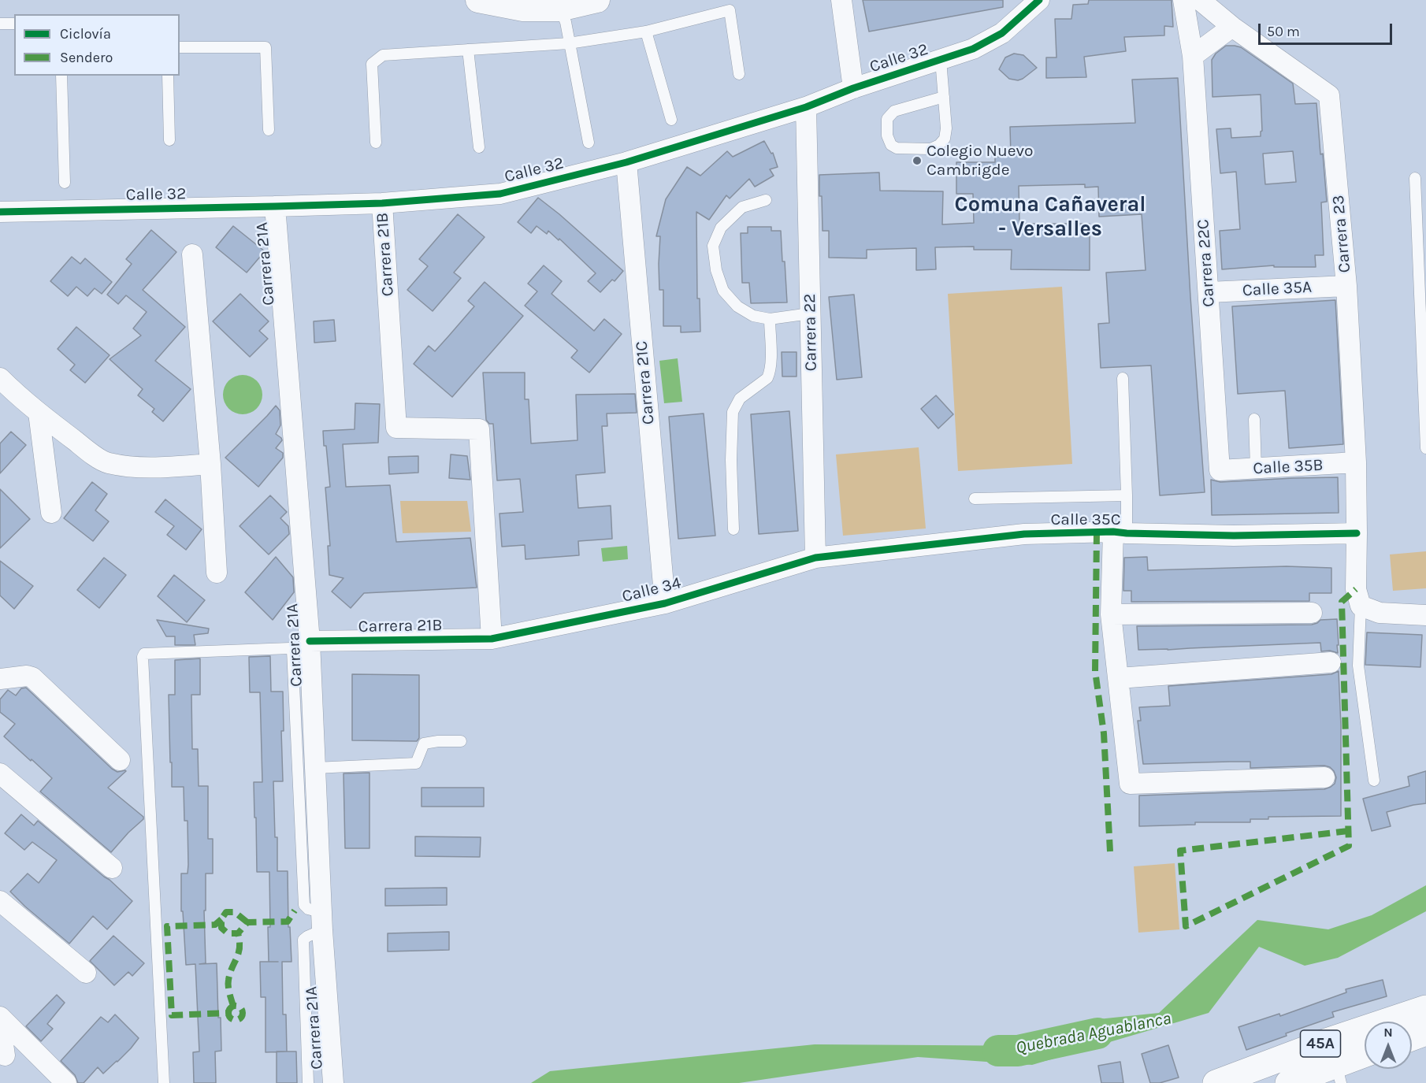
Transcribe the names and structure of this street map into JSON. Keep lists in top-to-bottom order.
{
  "streets": {
    "highway": ["45A"],
    "street": [
      "Calle 32",
      "Carrera 23",
      "Carrera 21B",
      "Carrera 22C",
      "Carrera 21A",
      "Calle 35A",
      "Carrera 22",
      "Carrera 21C",
      "Calle 35B",
      "Calle 35C",
      "Calle 34"
    ]
  },
  "crossings": [
    ["Calle 32", "Carrera 21B"],
    ["Calle 32", "Carrera 21A"],
    ["Calle 32", "Carrera 22"],
    ["Calle 32", "Carrera 21C"],
    ["Carrera 23", "Calle 35A"],
    ["Carrera 23", "Calle 35B"],
    ["Carrera 23", "Calle 35C"],
    ["Carrera 21B", "Carrera 21A"],
    ["Carrera 21B", "Calle 34"],
    ["Carrera 22C", "Calle 35A"],
    ["Carrera 22C", "Calle 35B"],
    ["Carrera 22", "Calle 35C"],
    ["Carrera 22", "Calle 34"],
    ["Carrera 21C", "Calle 34"],
    ["Calle 35C", "Calle 34"]
  ],
  "districts": ["Comuna Cañaveral - Versalles"],
  "water": ["Quebrada Aguablanca"],
  "places": ["Colegio Nuevo Cambrigde"],
  "legend": ["Ciclovía", "Sendero"],
  "scale_bar": "50 m",
  "north": "top"
}
